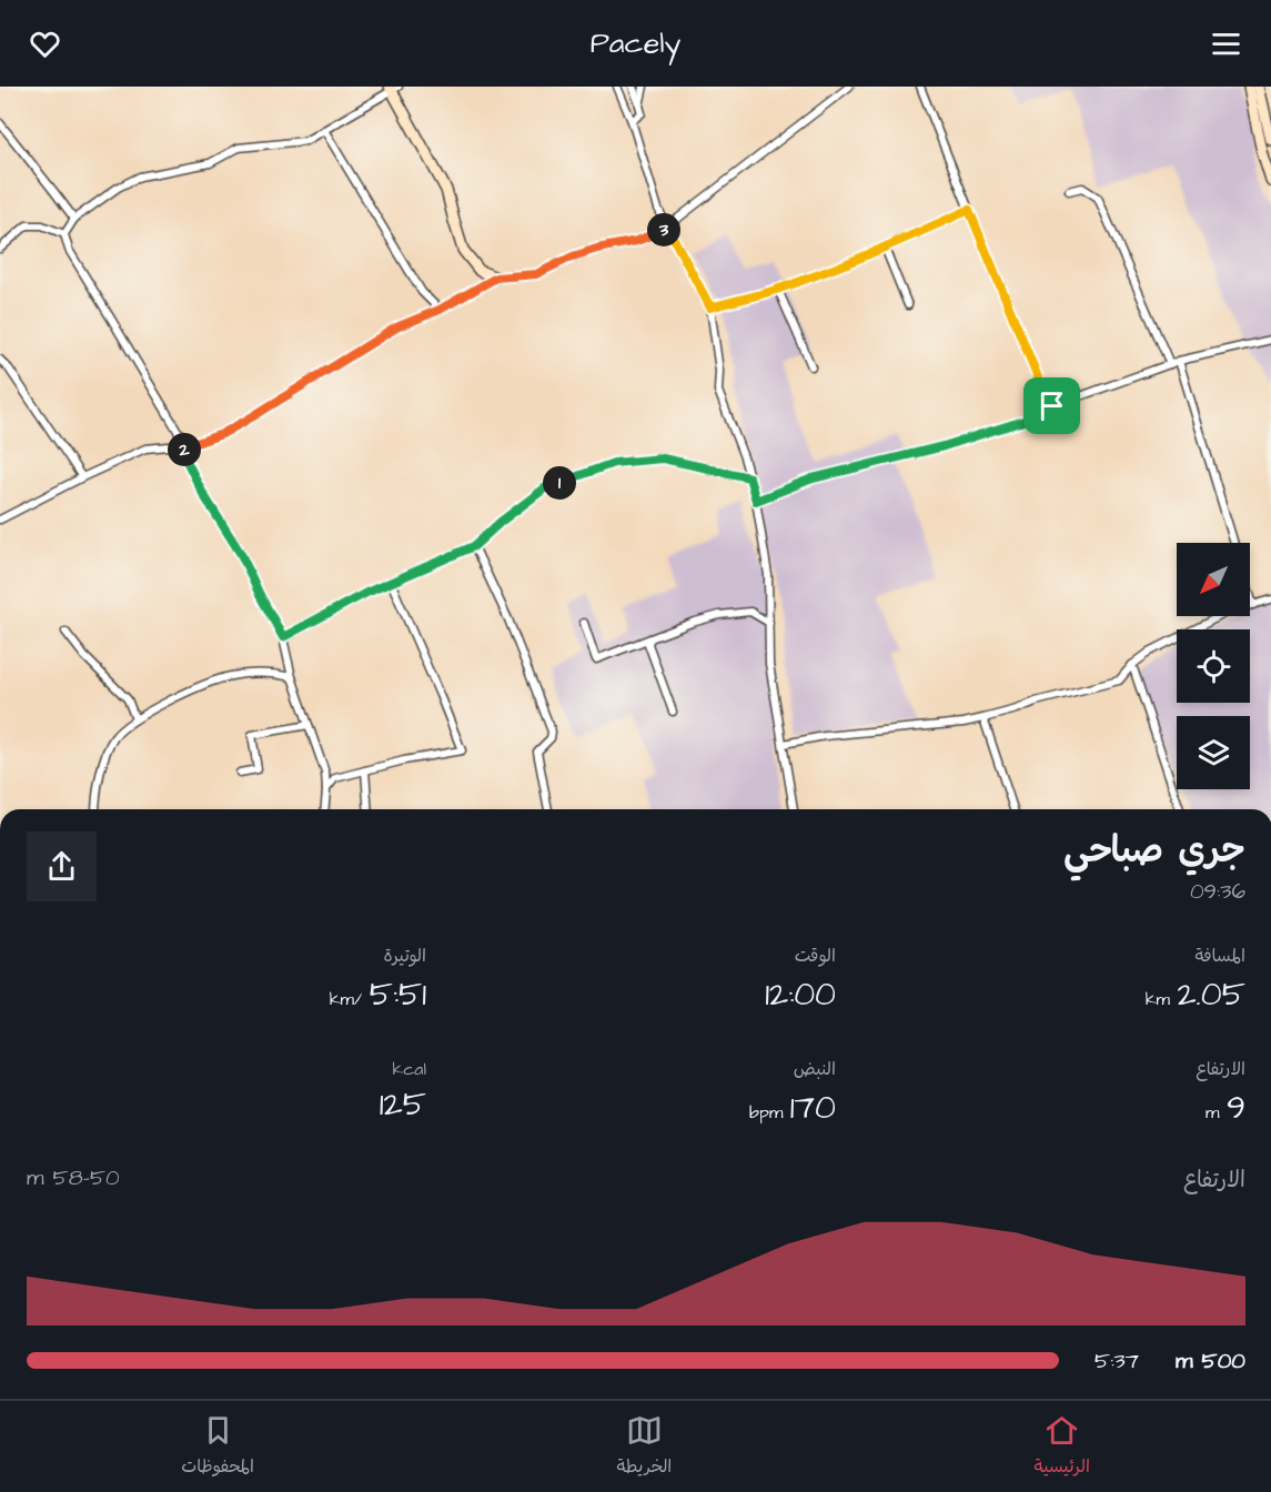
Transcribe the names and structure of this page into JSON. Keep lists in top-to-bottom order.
{
  "north": "bottom left",
  "page": {
    "header": "Pacely",
    "pins": ["3", "2", "1"],
    "heading": ["جري صباحي", "09:36"],
    "stats": [
      ["المسافة", "2.05 km"],
      ["الوقت", "12:00"],
      ["الوتيرة", "5:51 /km"],
      ["الارتفاع", "9 m"],
      ["النبض", "170 bpm"],
      ["kcal", "125"]
    ],
    "chart": ["الارتفاع", "50–58 m"],
    "list": [
      {
        "name": "500 m",
        "note": "5:37"
      }
    ],
    "tabs": ["الرئيسية", "الخريطة", "المحفوظات"]
  }
}
